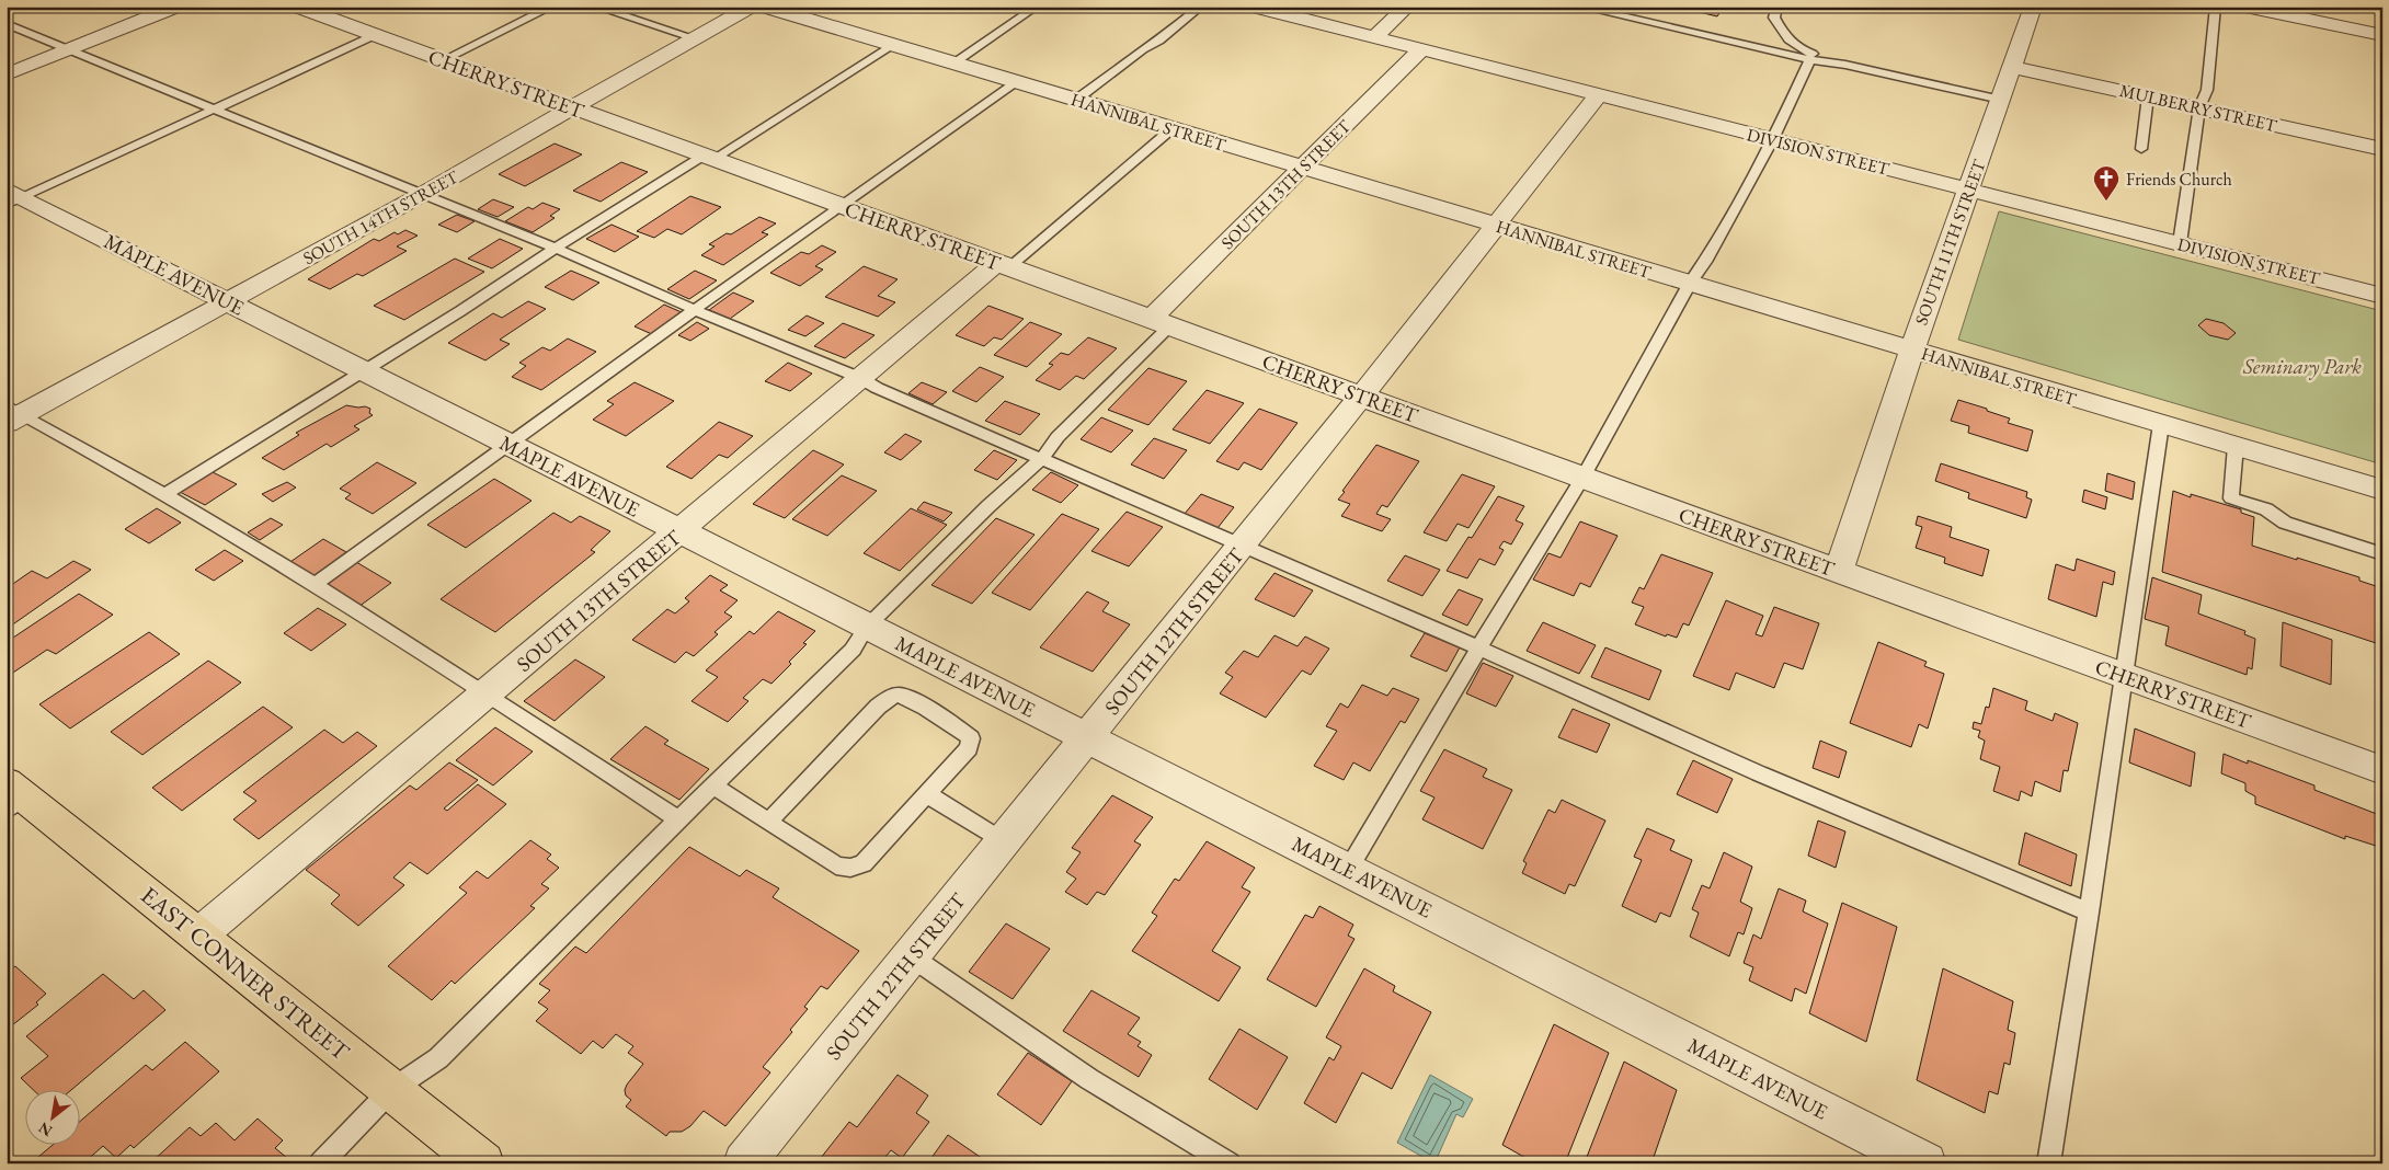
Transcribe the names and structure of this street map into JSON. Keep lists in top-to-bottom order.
{
  "streets": {
    "main road": ["EAST CONNER STREET"],
    "street": [
      "CHERRY STREET",
      "MULBERRY STREET",
      "HANNIBAL STREET",
      "DIVISION STREET",
      "SOUTH 13TH STREET",
      "SOUTH 14TH STREET",
      "SOUTH 11TH STREET",
      "MAPLE AVENUE",
      "SOUTH 12TH STREET"
    ]
  },
  "crossings": [
    ["CHERRY STREET", "SOUTH 13TH STREET"],
    ["CHERRY STREET", "SOUTH 14TH STREET"],
    ["CHERRY STREET", "SOUTH 11TH STREET"],
    ["CHERRY STREET", "SOUTH 12TH STREET"],
    ["MULBERRY STREET", "SOUTH 11TH STREET"],
    ["HANNIBAL STREET", "SOUTH 13TH STREET"],
    ["HANNIBAL STREET", "SOUTH 11TH STREET"],
    ["HANNIBAL STREET", "SOUTH 12TH STREET"],
    ["DIVISION STREET", "SOUTH 13TH STREET"],
    ["DIVISION STREET", "SOUTH 11TH STREET"],
    ["DIVISION STREET", "SOUTH 12TH STREET"],
    ["SOUTH 13TH STREET", "MAPLE AVENUE"],
    ["SOUTH 13TH STREET", "EAST CONNER STREET"],
    ["SOUTH 14TH STREET", "MAPLE AVENUE"],
    ["MAPLE AVENUE", "SOUTH 12TH STREET"]
  ],
  "parks": ["Seminary Park"],
  "places": {
    "church": ["Friends Church"]
  },
  "north": "bottom left"
}
